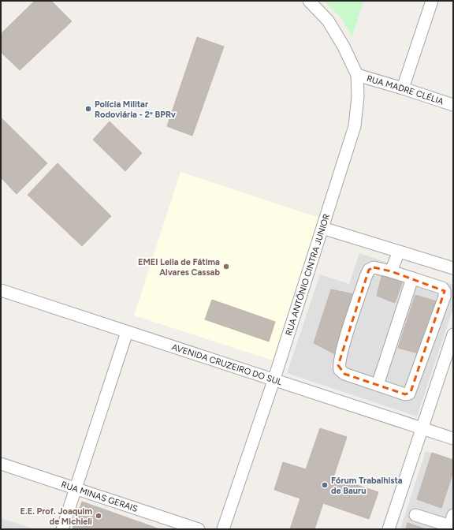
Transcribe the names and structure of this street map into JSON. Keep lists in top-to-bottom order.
{
  "streets": {
    "street": [
      "RUA MADRE CLÉLIA",
      "RUA ANTÔNIO CINTRA JUNIOR",
      "AVENIDA CRUZEIRO DO SUL",
      "RUA MINAS GERAIS"
    ]
  },
  "crossings": [
    ["RUA MADRE CLÉLIA", "RUA ANTÔNIO CINTRA JUNIOR"],
    ["RUA ANTÔNIO CINTRA JUNIOR", "AVENIDA CRUZEIRO DO SUL"]
  ],
  "places": [
    "Polícia Militar Rodoviária - 2º BPRv",
    "EMEI Leila de Fátima Alvares Cassab",
    "Fórum Trabalhista de Bauru",
    "E.E. Prof. Joaquim de Michieli"
  ]
}
